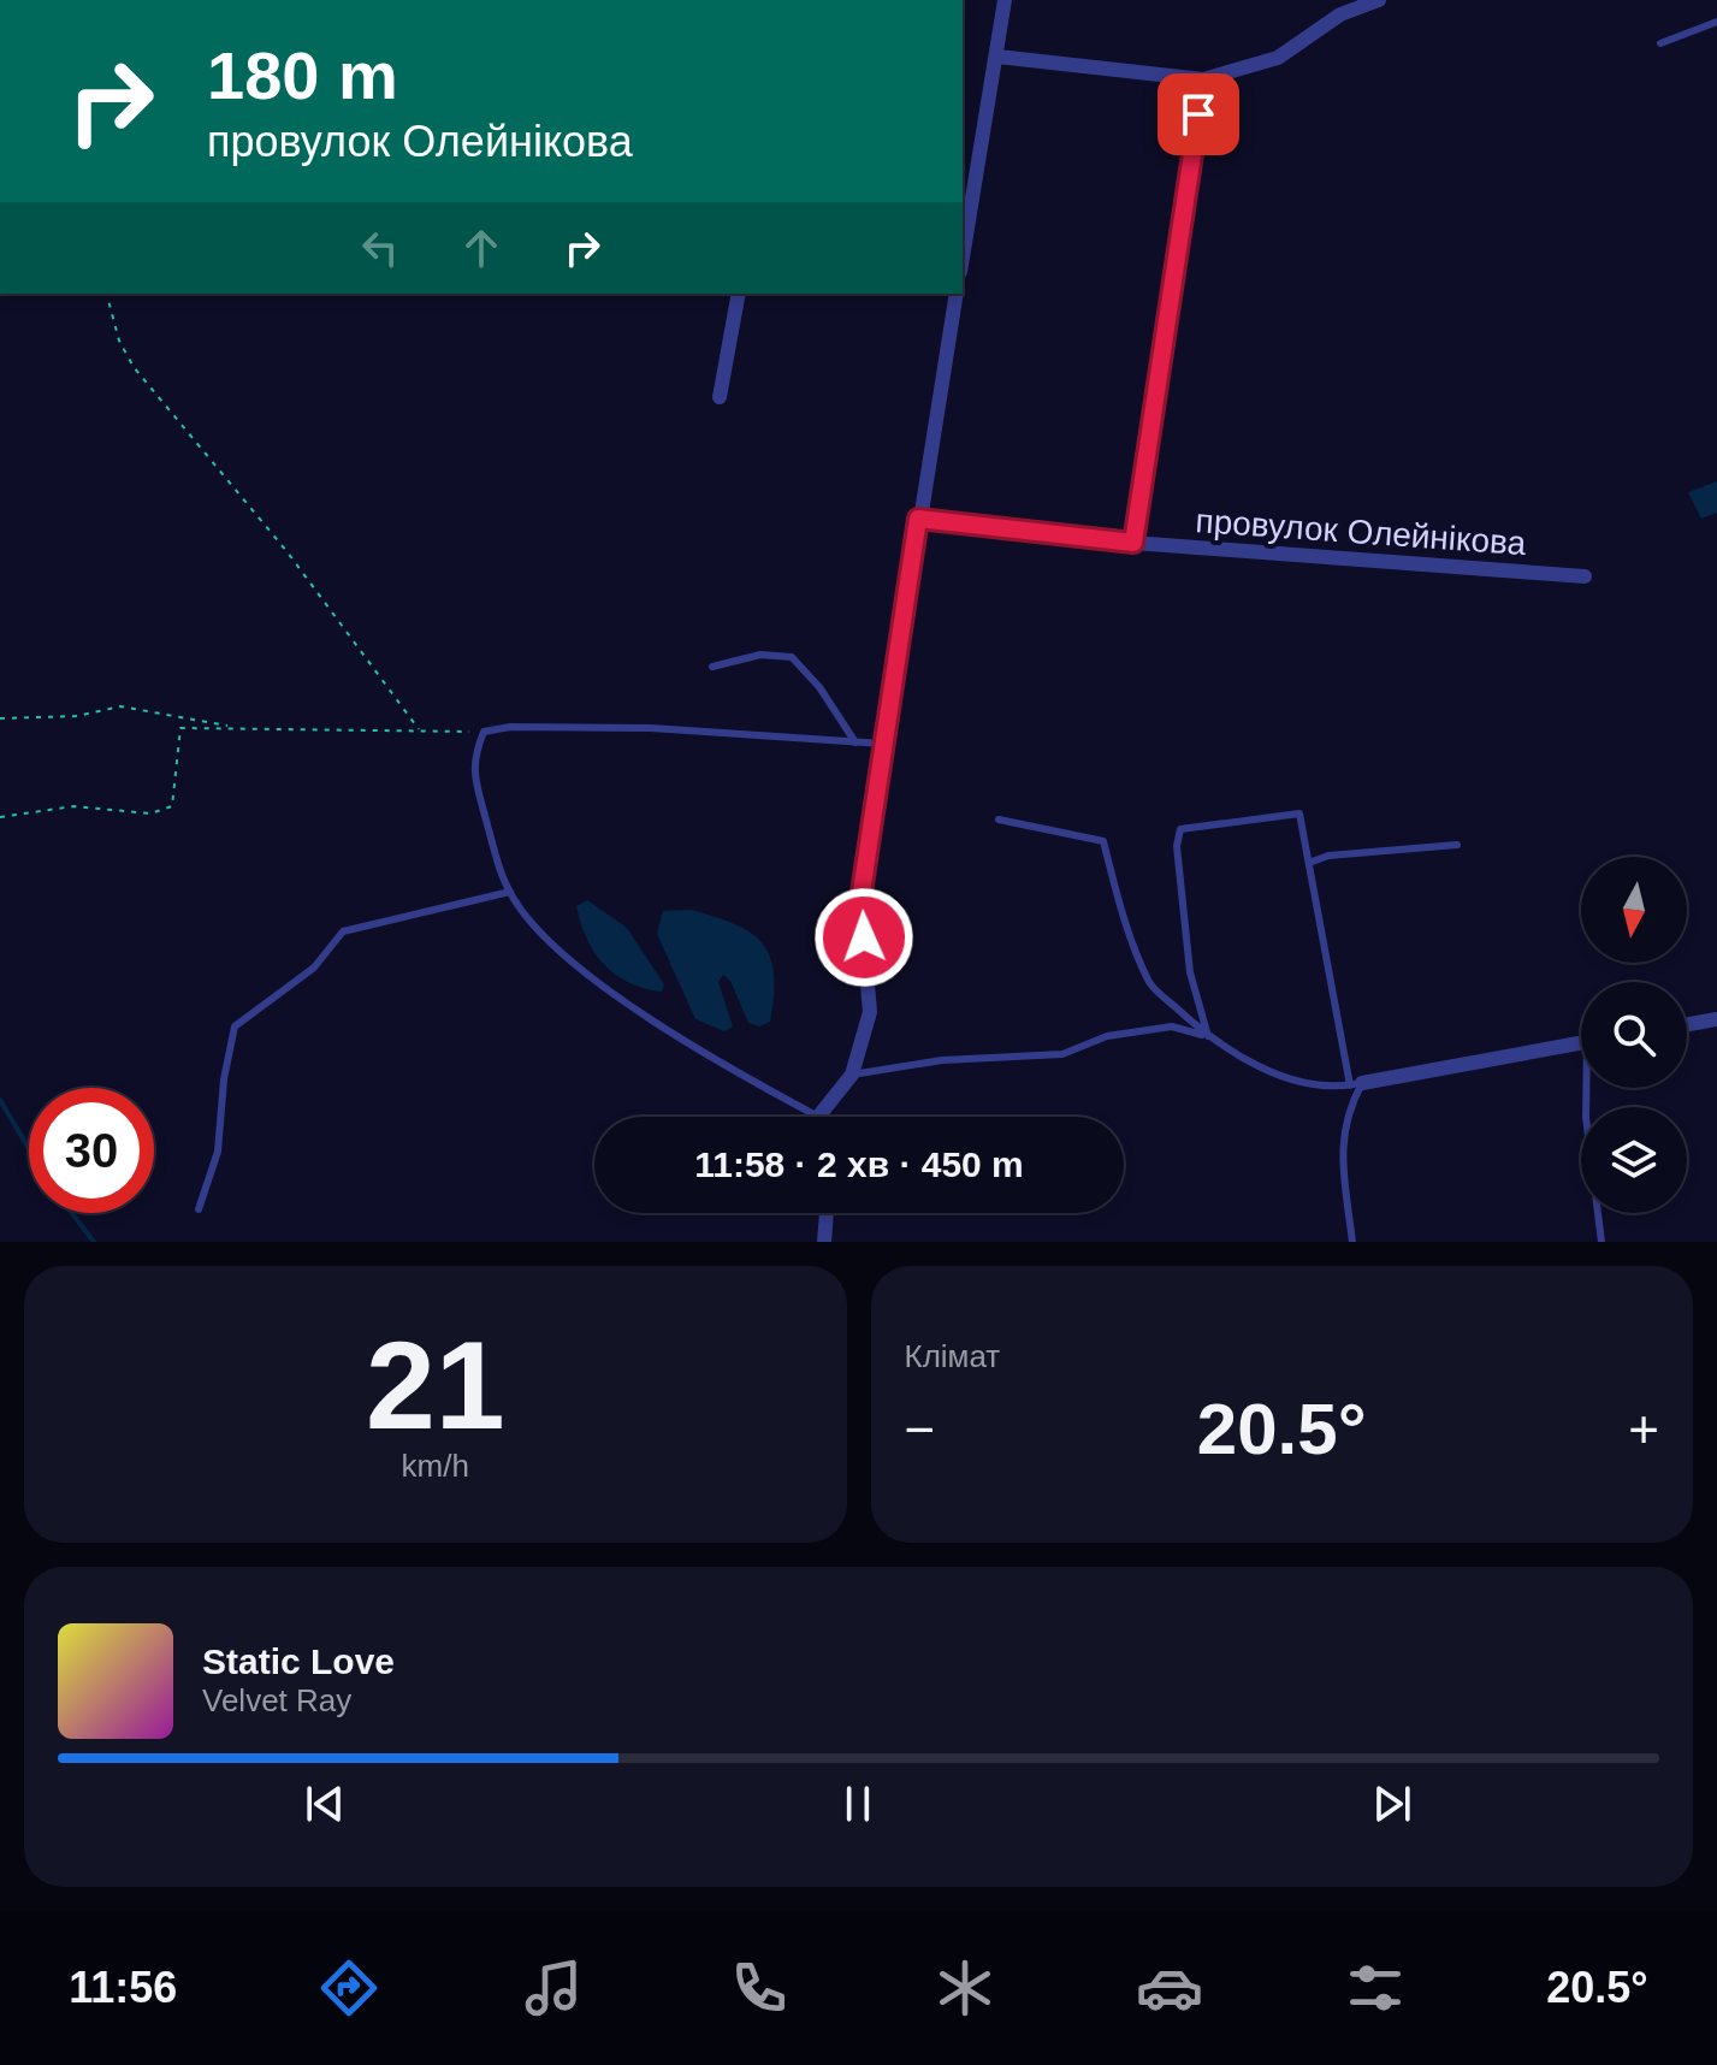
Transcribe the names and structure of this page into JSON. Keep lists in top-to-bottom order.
{
  "streets": {
    "street": ["провулок Олейнікова"]
  },
  "north": "bottom",
  "page": {
    "turn": ["180 m", "провулок Олейнікова"],
    "limit": "30",
    "trip": "11:58 · 2 хв · 450 m",
    "tile": [
      ["21", "km/h"],
      "Клімат"
    ],
    "heat": ["−", "20.5°", "+"],
    "song": ["Static Love", "Velvet Ray"],
    "tabs": ["11:56", "20.5°"]
  }
}
